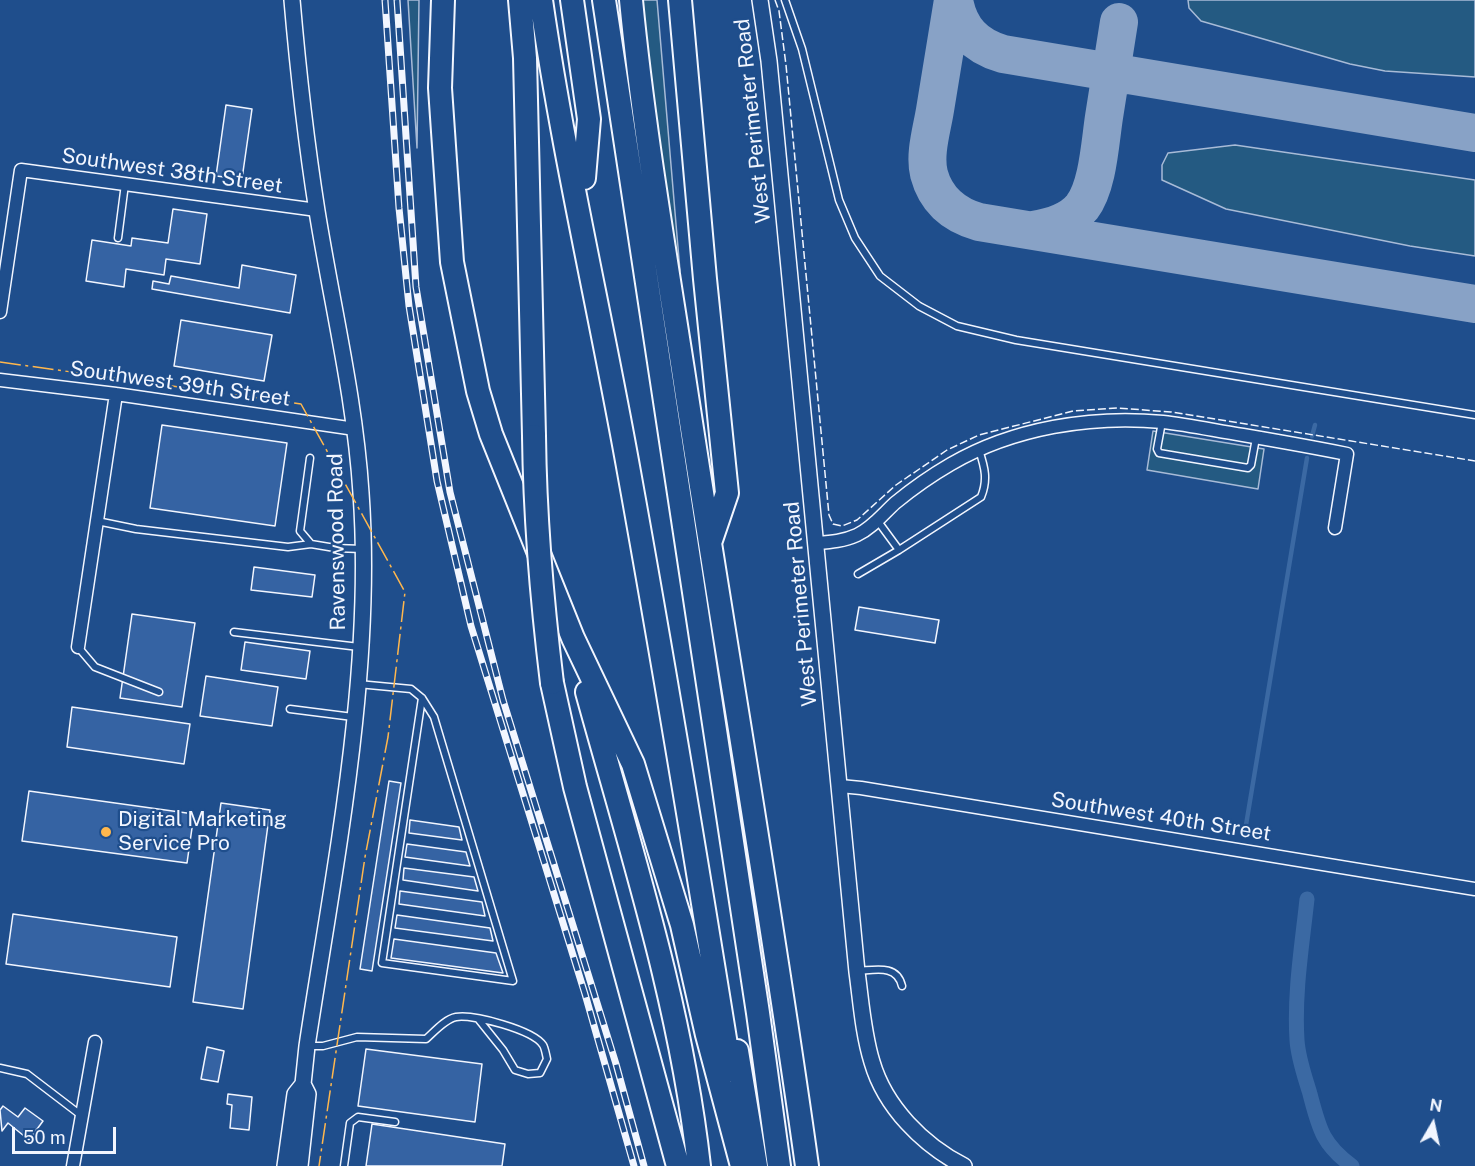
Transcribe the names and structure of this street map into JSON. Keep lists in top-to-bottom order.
{
  "streets": {
    "street": [
      "West Perimeter Road",
      "Southwest 38th Street",
      "Southwest 39th Street",
      "Ravenswood Road",
      "Southwest 40th Street"
    ]
  },
  "crossings": [
    ["West Perimeter Road", "Southwest 40th Street"],
    ["Southwest 38th Street", "Ravenswood Road"],
    ["Southwest 39th Street", "Ravenswood Road"]
  ],
  "places": ["Digital Marketing Service Pro"],
  "scale_bar": "50 m",
  "north": "top"
}
